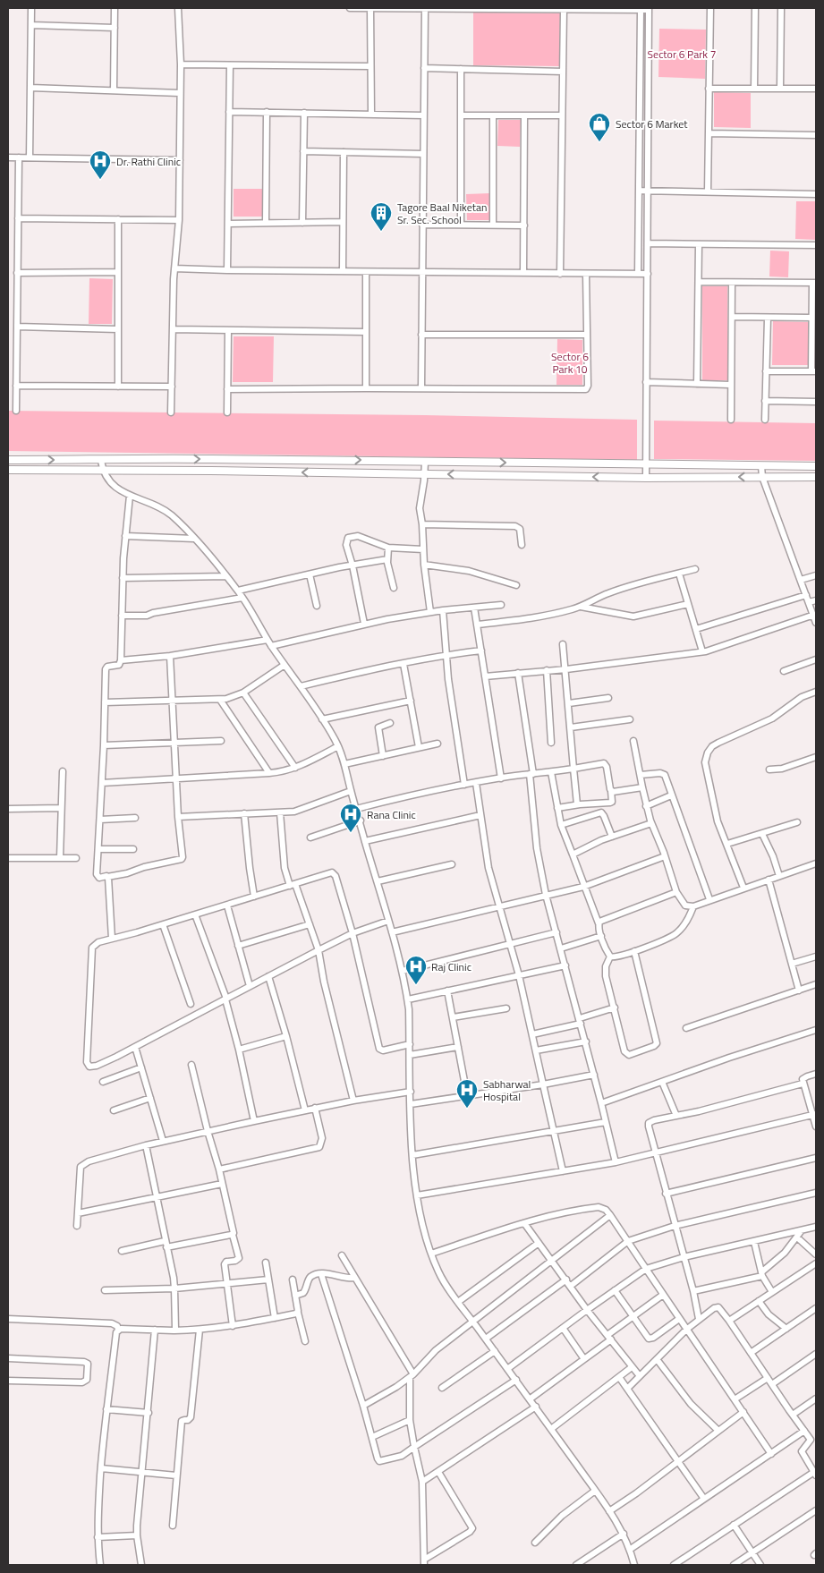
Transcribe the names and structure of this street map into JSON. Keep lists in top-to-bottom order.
{
  "parks": ["Sector 6 Park 7", "Sector 6 Park 10"],
  "places": {
    "shop": ["Sector 6 Market"],
    "hospital": [
      "Dr. Rathi Clinic",
      "Rana Clinic",
      "Raj Clinic",
      "Sabharwal Hospital"
    ],
    "building": ["Tagore Baal Niketan Sr. Sec. School"]
  }
}
